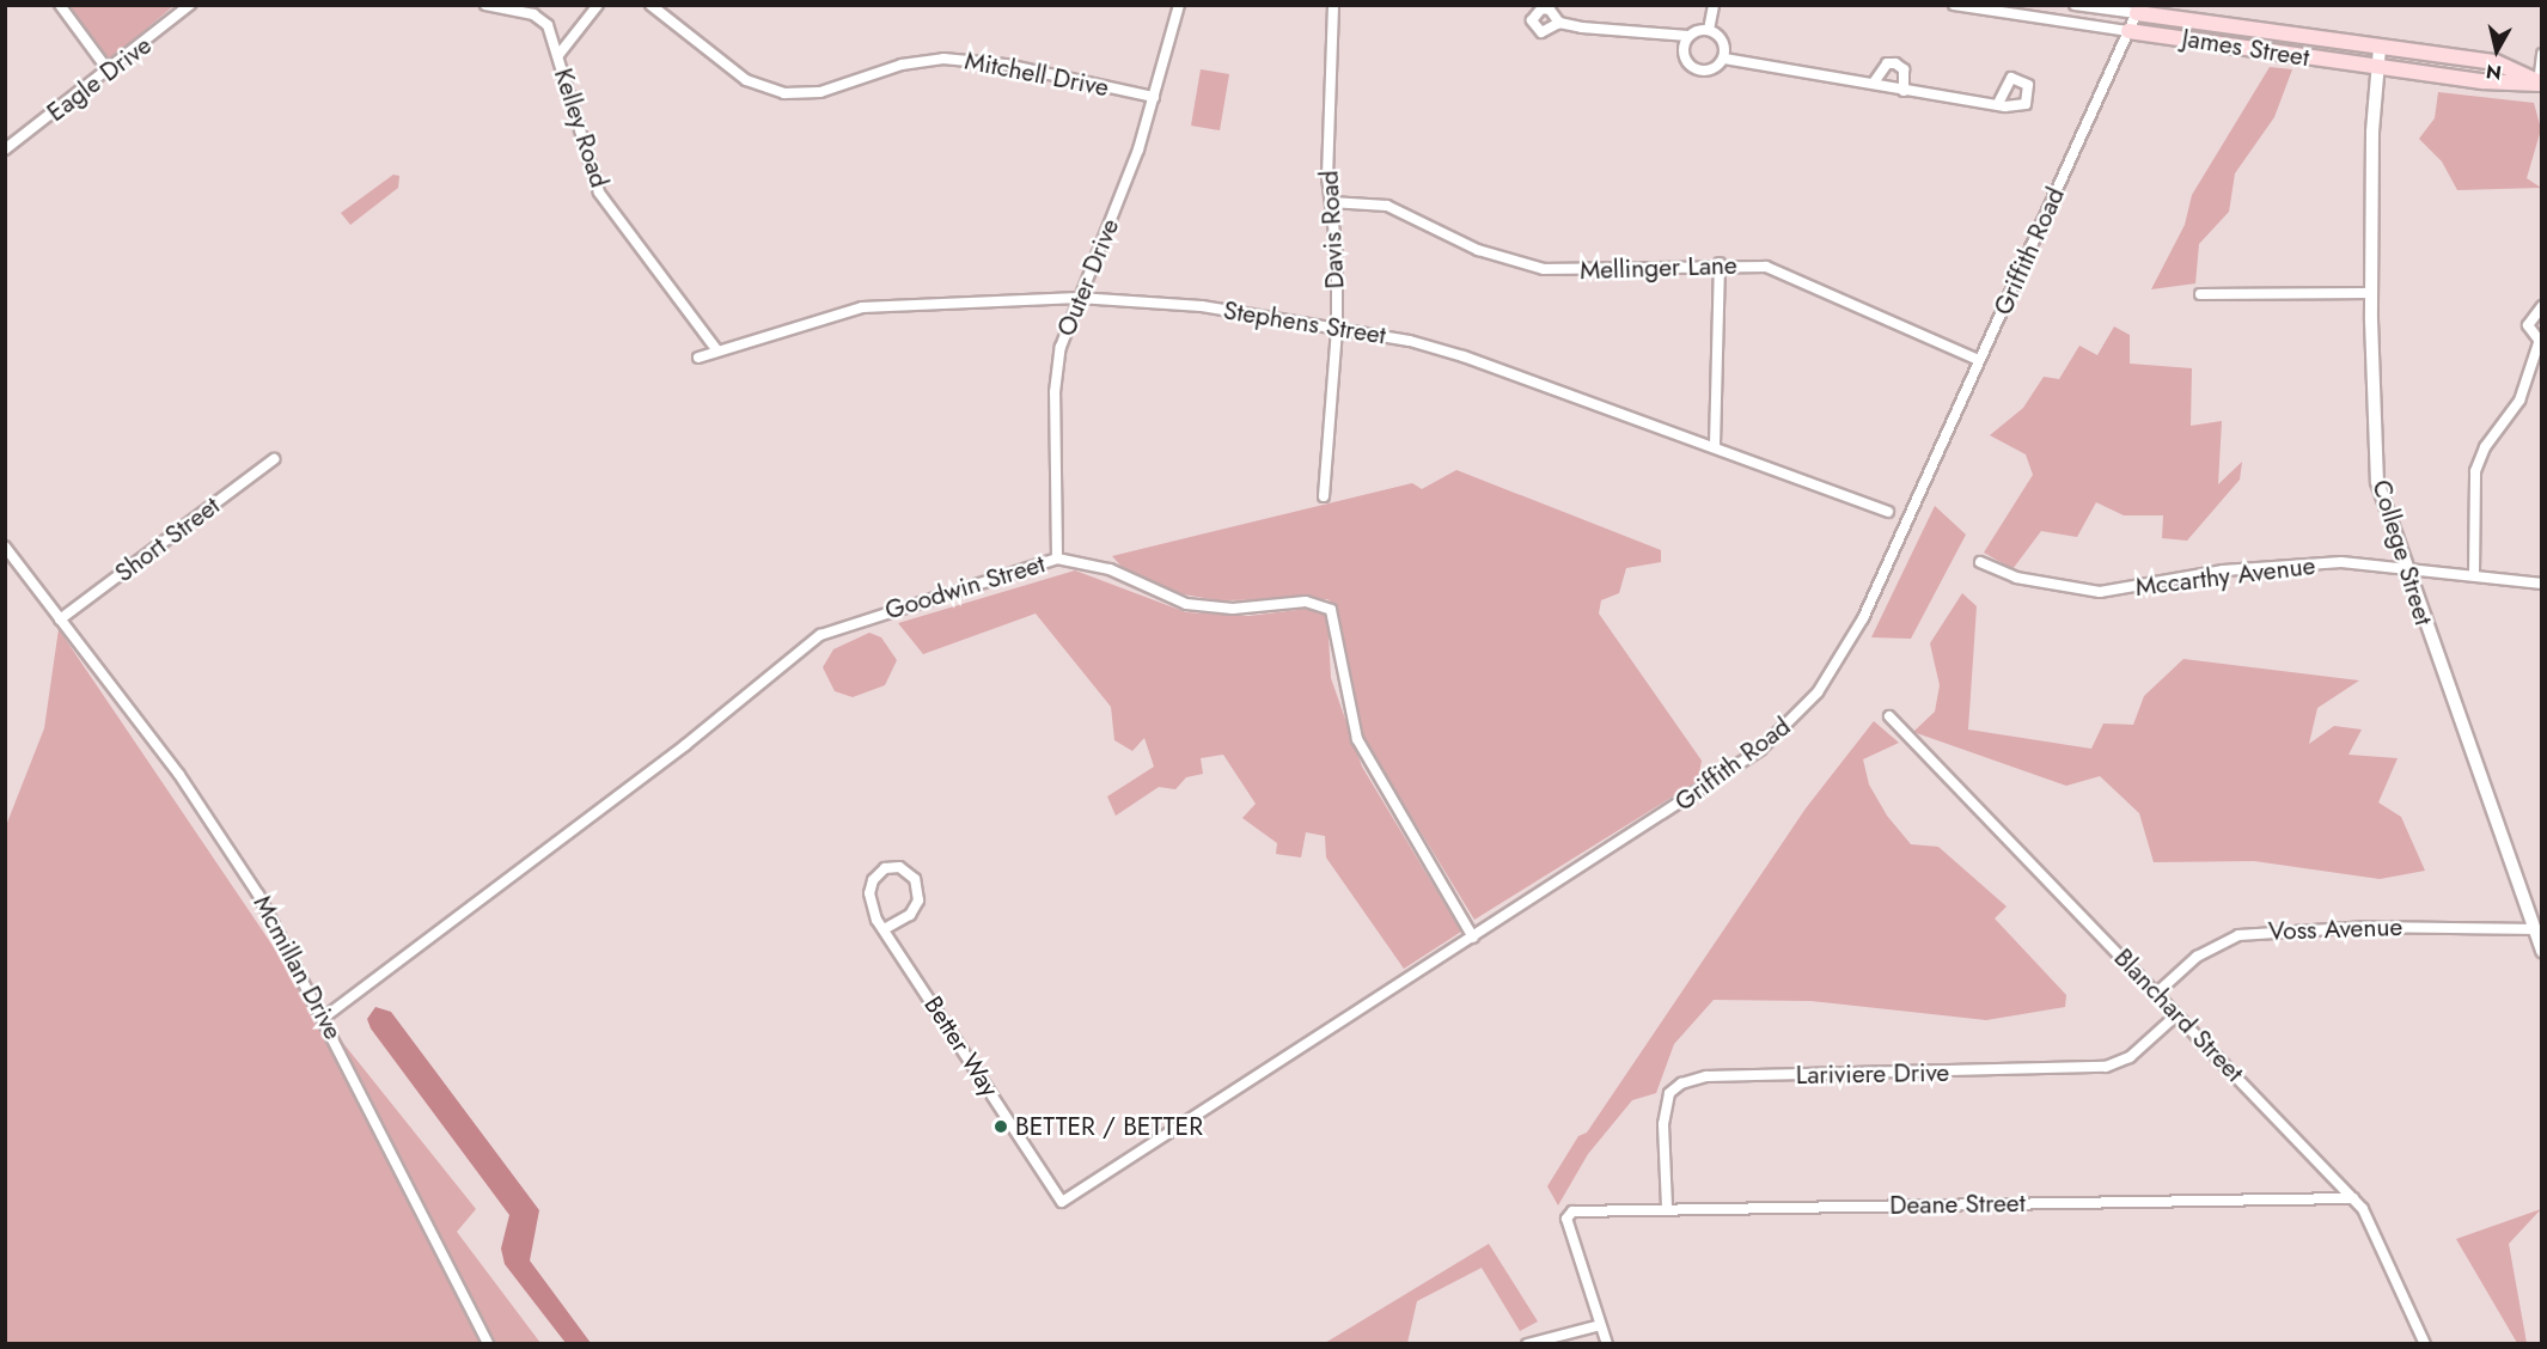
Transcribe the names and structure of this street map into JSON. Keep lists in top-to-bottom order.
{
  "streets": {
    "main road": ["James Street"],
    "street": [
      "Mitchell Drive",
      "Eagle Drive",
      "Kelley Road",
      "Davis Road",
      "Griffith Road",
      "Mellinger Lane",
      "Outer Drive",
      "Stephens Street",
      "Short Street",
      "College Street",
      "Mccarthy Avenue",
      "Goodwin Street",
      "Voss Avenue",
      "Mcmillan Drive",
      "Blanchard Street",
      "Better Way",
      "Lariviere Drive",
      "Deane Street"
    ]
  },
  "crossings": [
    ["James Street", "Griffith Road"],
    ["James Street", "College Street"],
    ["Mitchell Drive", "Outer Drive"],
    ["Kelley Road", "Stephens Street"],
    ["Davis Road", "Mellinger Lane"],
    ["Davis Road", "Stephens Street"],
    ["Griffith Road", "Mellinger Lane"],
    ["Griffith Road", "Goodwin Street"],
    ["Griffith Road", "Better Way"],
    ["Outer Drive", "Stephens Street"],
    ["Outer Drive", "Goodwin Street"],
    ["Short Street", "Mcmillan Drive"],
    ["College Street", "Mccarthy Avenue"],
    ["College Street", "Voss Avenue"],
    ["Goodwin Street", "Mcmillan Drive"],
    ["Voss Avenue", "Blanchard Street"],
    ["Blanchard Street", "Lariviere Drive"],
    ["Blanchard Street", "Deane Street"],
    ["Lariviere Drive", "Deane Street"]
  ],
  "places": ["BETTER / BETTER"],
  "north": "bottom"
}
